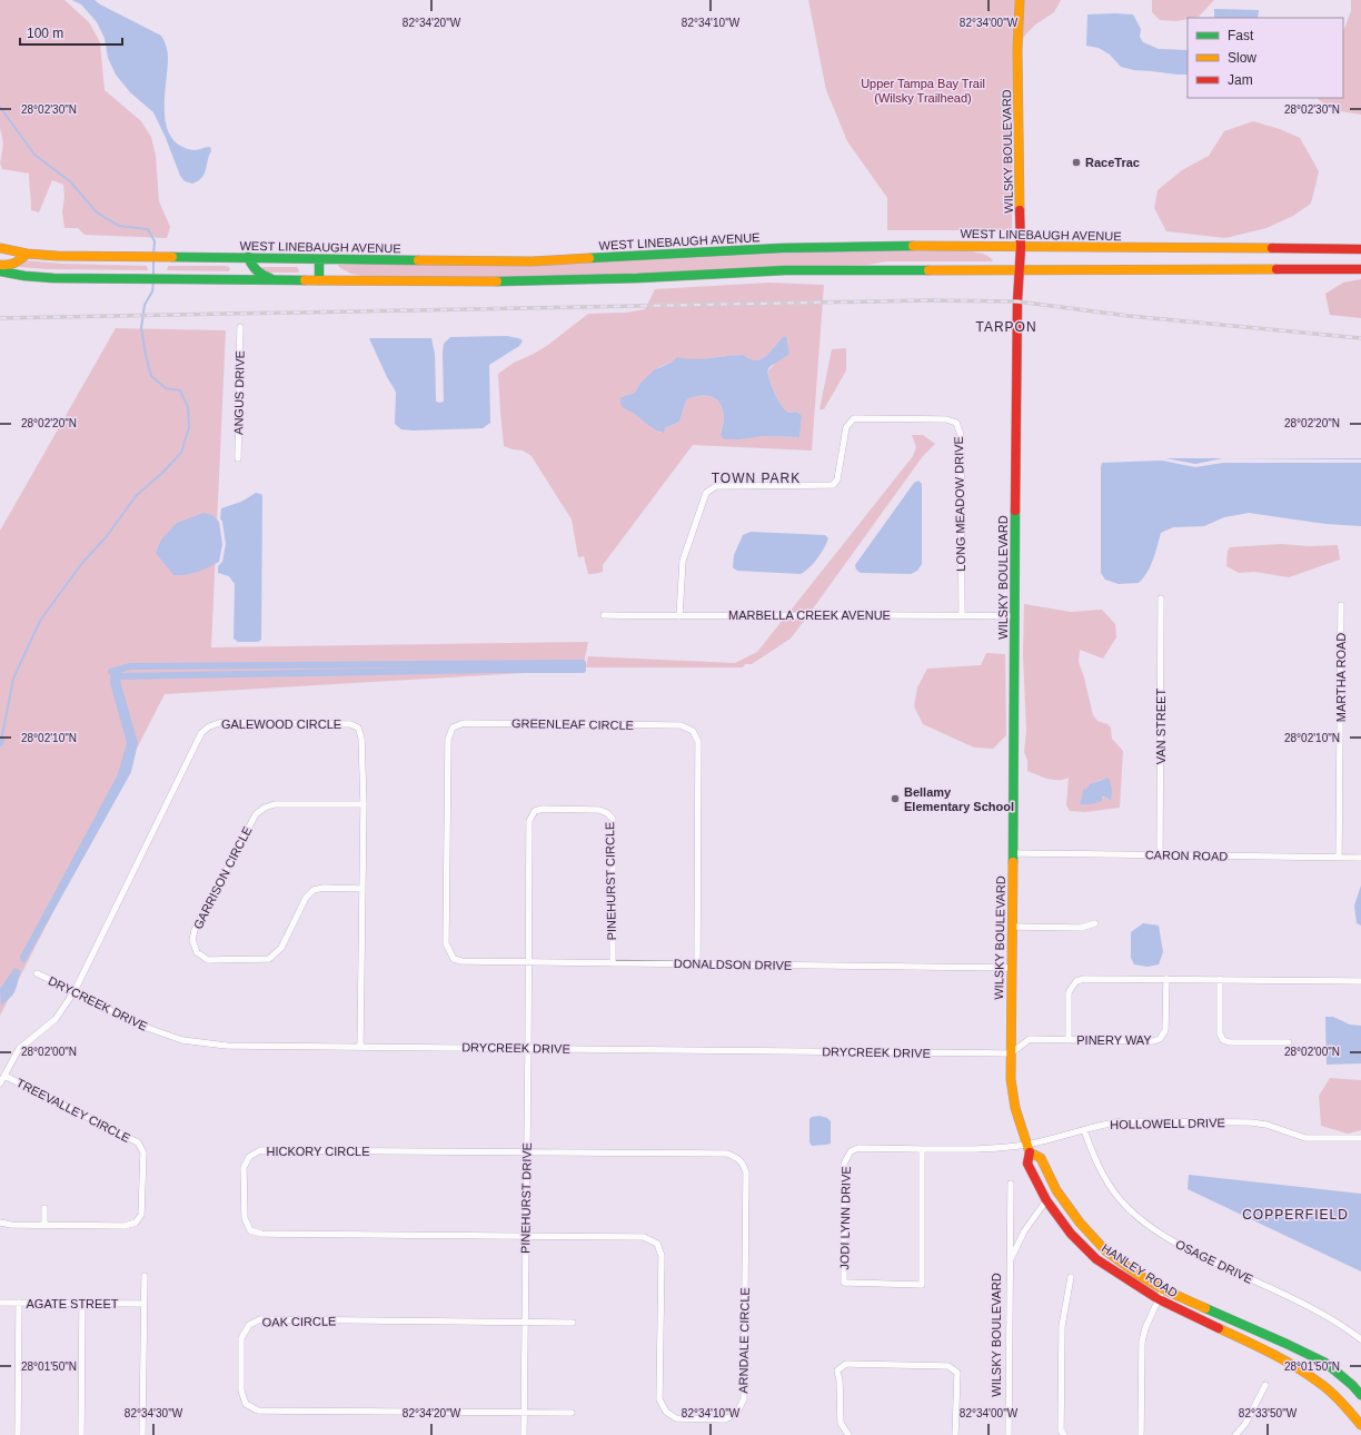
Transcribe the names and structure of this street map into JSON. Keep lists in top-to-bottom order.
{
  "streets": {
    "main road": ["WILSKY BOULEVARD", "WEST LINEBAUGH AVENUE", "HANLEY ROAD"],
    "street": [
      "ANGUS DRIVE",
      "LONG MEADOW DRIVE",
      "MARBELLA CREEK AVENUE",
      "MARTHA ROAD",
      "GALEWOOD CIRCLE",
      "GREENLEAF CIRCLE",
      "VAN STREET",
      "CARON ROAD",
      "GARRISON CIRCLE",
      "PINEHURST CIRCLE",
      "DONALDSON DRIVE",
      "DRYCREEK DRIVE",
      "PINERY WAY",
      "TREEVALLEY CIRCLE",
      "HOLLOWELL DRIVE",
      "HICKORY CIRCLE",
      "PINEHURST DRIVE",
      "JODI LYNN DRIVE",
      "OSAGE DRIVE",
      "AGATE STREET",
      "OAK CIRCLE",
      "ARNDALE CIRCLE"
    ]
  },
  "crossings": [
    ["WILSKY BOULEVARD", "WEST LINEBAUGH AVENUE"],
    ["WILSKY BOULEVARD", "MARBELLA CREEK AVENUE"],
    ["WILSKY BOULEVARD", "CARON ROAD"],
    ["WILSKY BOULEVARD", "DONALDSON DRIVE"],
    ["WILSKY BOULEVARD", "DRYCREEK DRIVE"],
    ["WILSKY BOULEVARD", "PINERY WAY"],
    ["WILSKY BOULEVARD", "HOLLOWELL DRIVE"],
    ["WILSKY BOULEVARD", "HANLEY ROAD"],
    ["LONG MEADOW DRIVE", "MARBELLA CREEK AVENUE"],
    ["MARTHA ROAD", "CARON ROAD"],
    ["GALEWOOD CIRCLE", "GARRISON CIRCLE"],
    ["GALEWOOD CIRCLE", "DRYCREEK DRIVE"],
    ["GREENLEAF CIRCLE", "DONALDSON DRIVE"],
    ["VAN STREET", "CARON ROAD"],
    ["PINEHURST CIRCLE", "DONALDSON DRIVE"],
    ["PINEHURST CIRCLE", "PINEHURST DRIVE"],
    ["DONALDSON DRIVE", "PINEHURST DRIVE"],
    ["DRYCREEK DRIVE", "PINERY WAY"],
    ["DRYCREEK DRIVE", "PINEHURST DRIVE"],
    ["HOLLOWELL DRIVE", "JODI LYNN DRIVE"],
    ["HOLLOWELL DRIVE", "OSAGE DRIVE"],
    ["HOLLOWELL DRIVE", "HANLEY ROAD"],
    ["HICKORY CIRCLE", "PINEHURST DRIVE"],
    ["HICKORY CIRCLE", "ARNDALE CIRCLE"],
    ["PINEHURST DRIVE", "OAK CIRCLE"],
    ["PINEHURST DRIVE", "ARNDALE CIRCLE"]
  ],
  "districts": ["TARPON", "TOWN PARK", "COPPERFIELD"],
  "parks": ["Upper Tampa Bay Trail (Wilsky Trailhead)"],
  "places": ["RaceTrac", "Bellamy Elementary School"],
  "legend": ["Fast", "Slow", "Jam"],
  "scale_bar": "100 m",
  "coordinates": [
    "82°34'20\"W",
    "82°34'10\"W",
    "82°34'00\"W",
    "28°02'30\"N",
    "28°02'20\"N",
    "28°02'10\"N",
    "28°02'00\"N",
    "28°01'50\"N",
    "82°34'30\"W",
    "82°33'50\"W"
  ]
}
